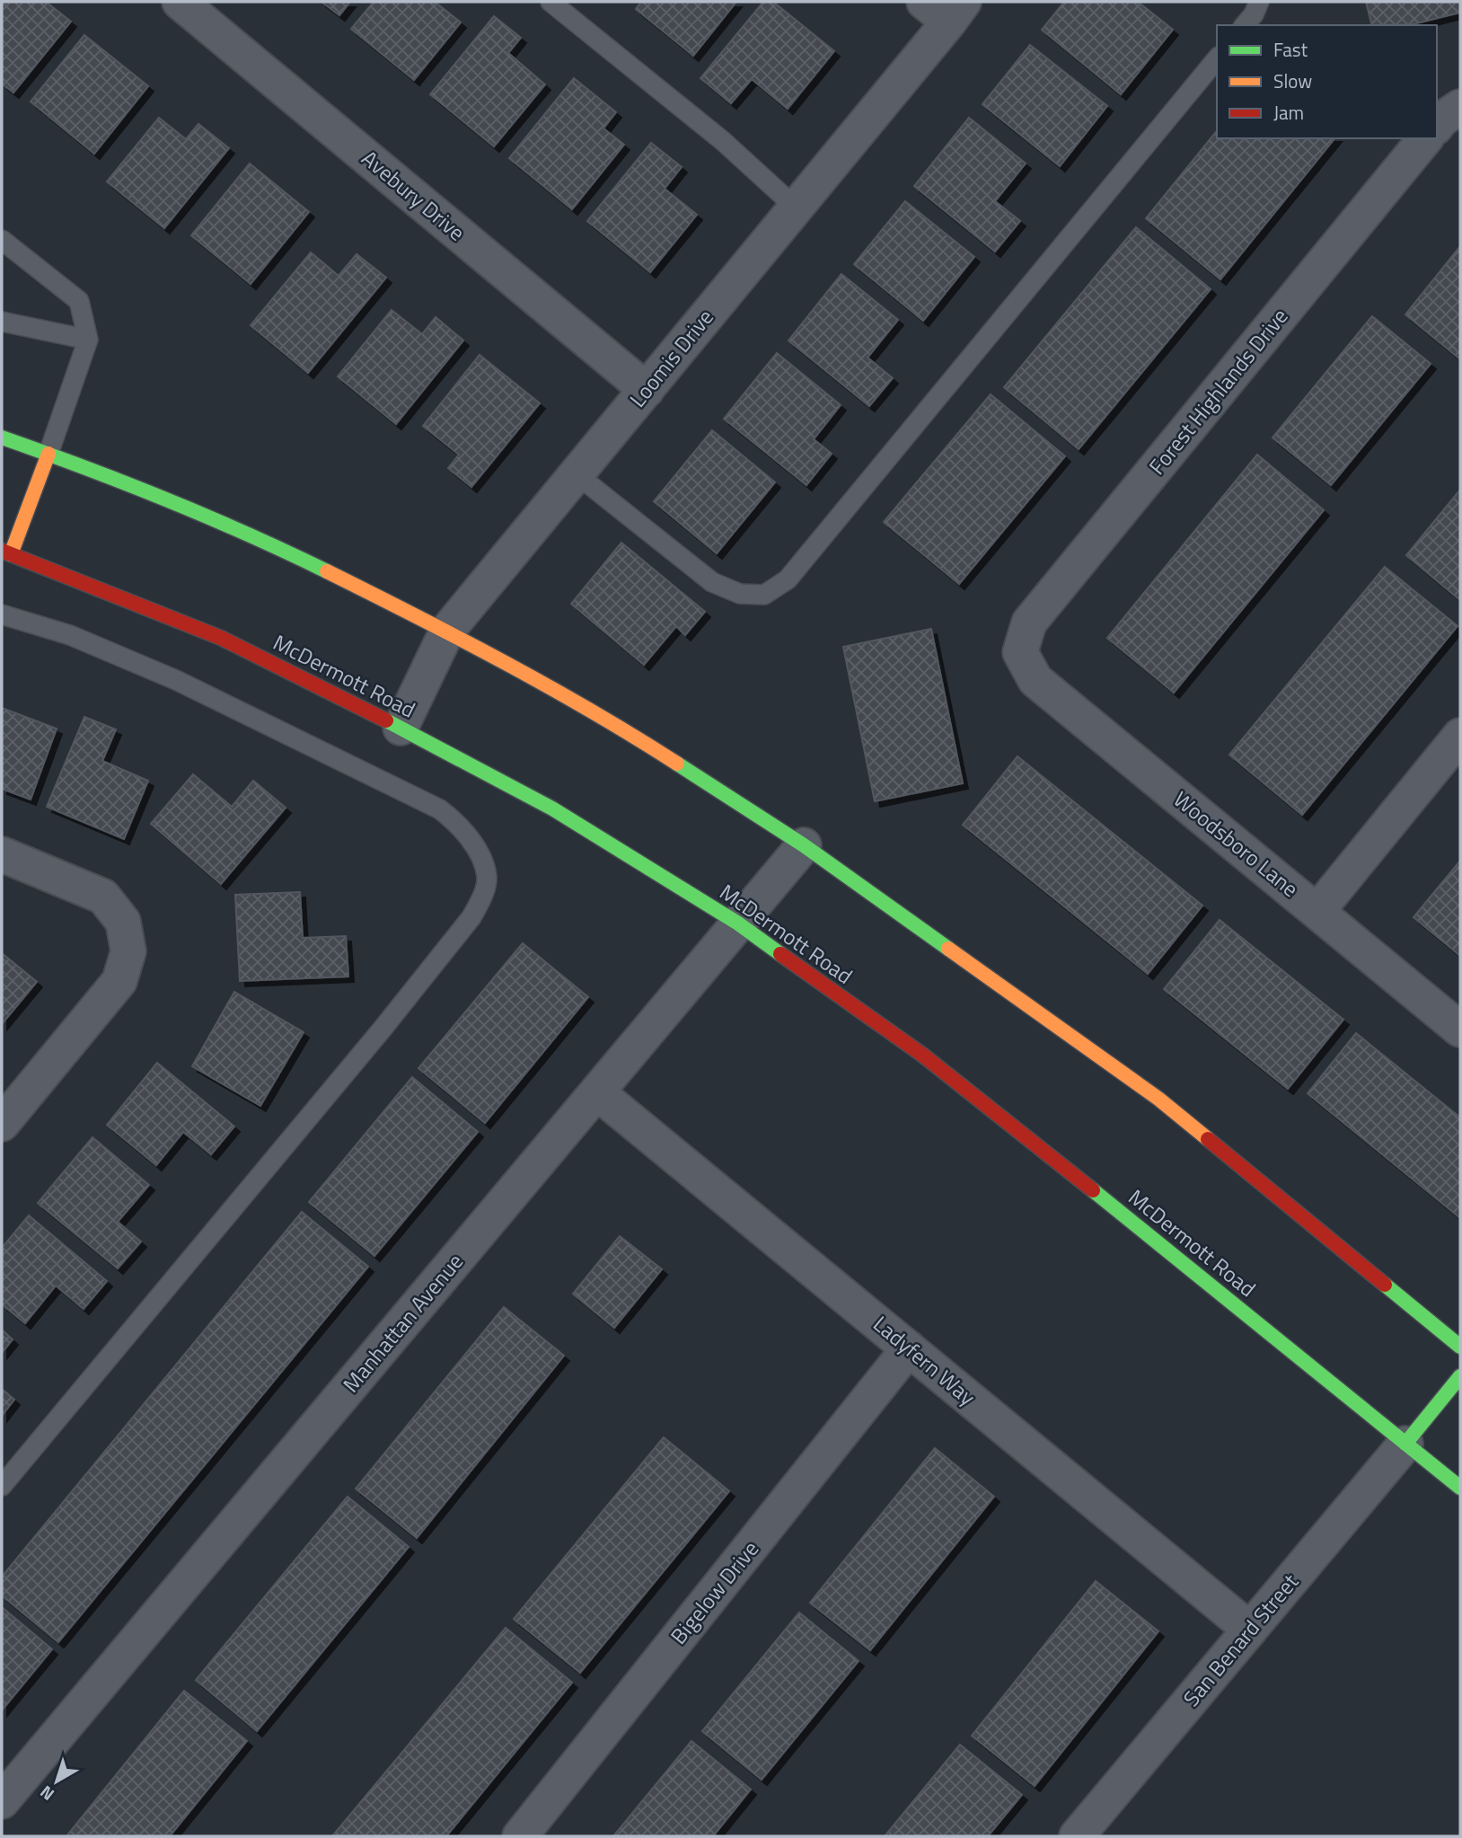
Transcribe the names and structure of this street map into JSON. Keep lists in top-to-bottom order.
{
  "streets": {
    "main road": ["McDermott Road"],
    "street": [
      "Avebury Drive",
      "Loomis Drive",
      "Forest Highlands Drive",
      "Woodsboro Lane",
      "Manhattan Avenue",
      "Ladyfern Way",
      "Bigelow Drive",
      "San Benard Street"
    ]
  },
  "crossings": [
    ["Avebury Drive", "Loomis Drive"],
    ["Loomis Drive", "McDermott Road"],
    ["Forest Highlands Drive", "Woodsboro Lane"],
    ["McDermott Road", "Manhattan Avenue"],
    ["McDermott Road", "San Benard Street"],
    ["Manhattan Avenue", "Ladyfern Way"],
    ["Ladyfern Way", "Bigelow Drive"],
    ["Ladyfern Way", "San Benard Street"]
  ],
  "legend": ["Fast", "Slow", "Jam"],
  "north": "bottom left"
}
